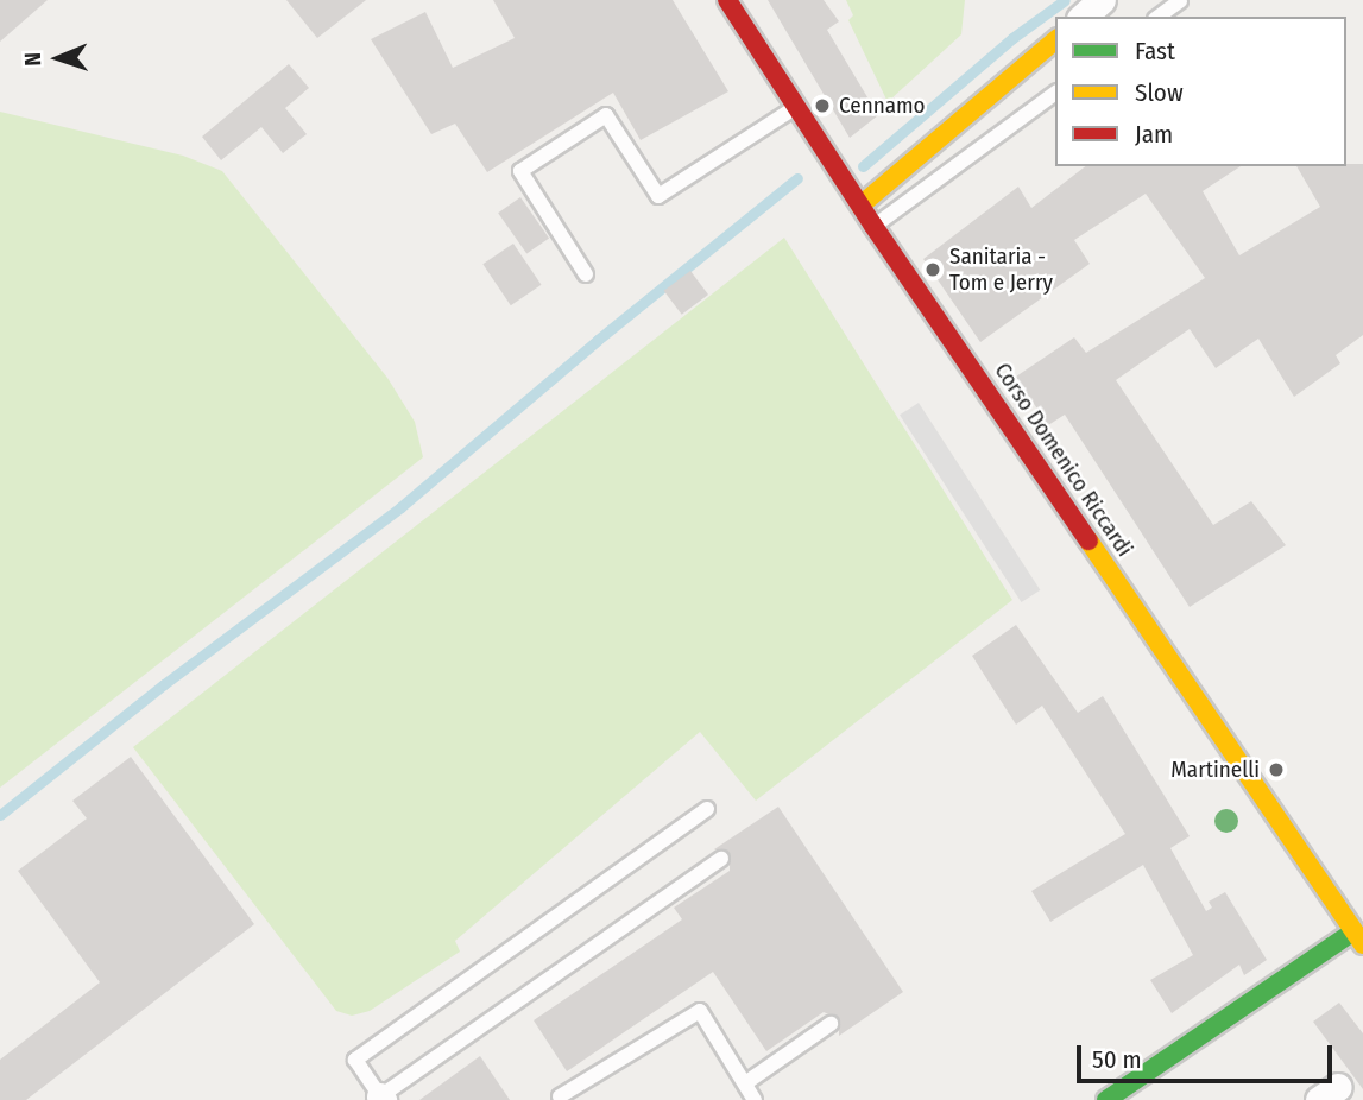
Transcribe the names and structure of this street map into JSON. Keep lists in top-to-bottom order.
{
  "streets": {
    "main road": ["Corso Domenico Riccardi"]
  },
  "places": ["Cennamo", "Sanitaria - Tom e Jerry", "Martinelli"],
  "legend": ["Fast", "Slow", "Jam"],
  "scale_bar": "50 m",
  "north": "left"
}
